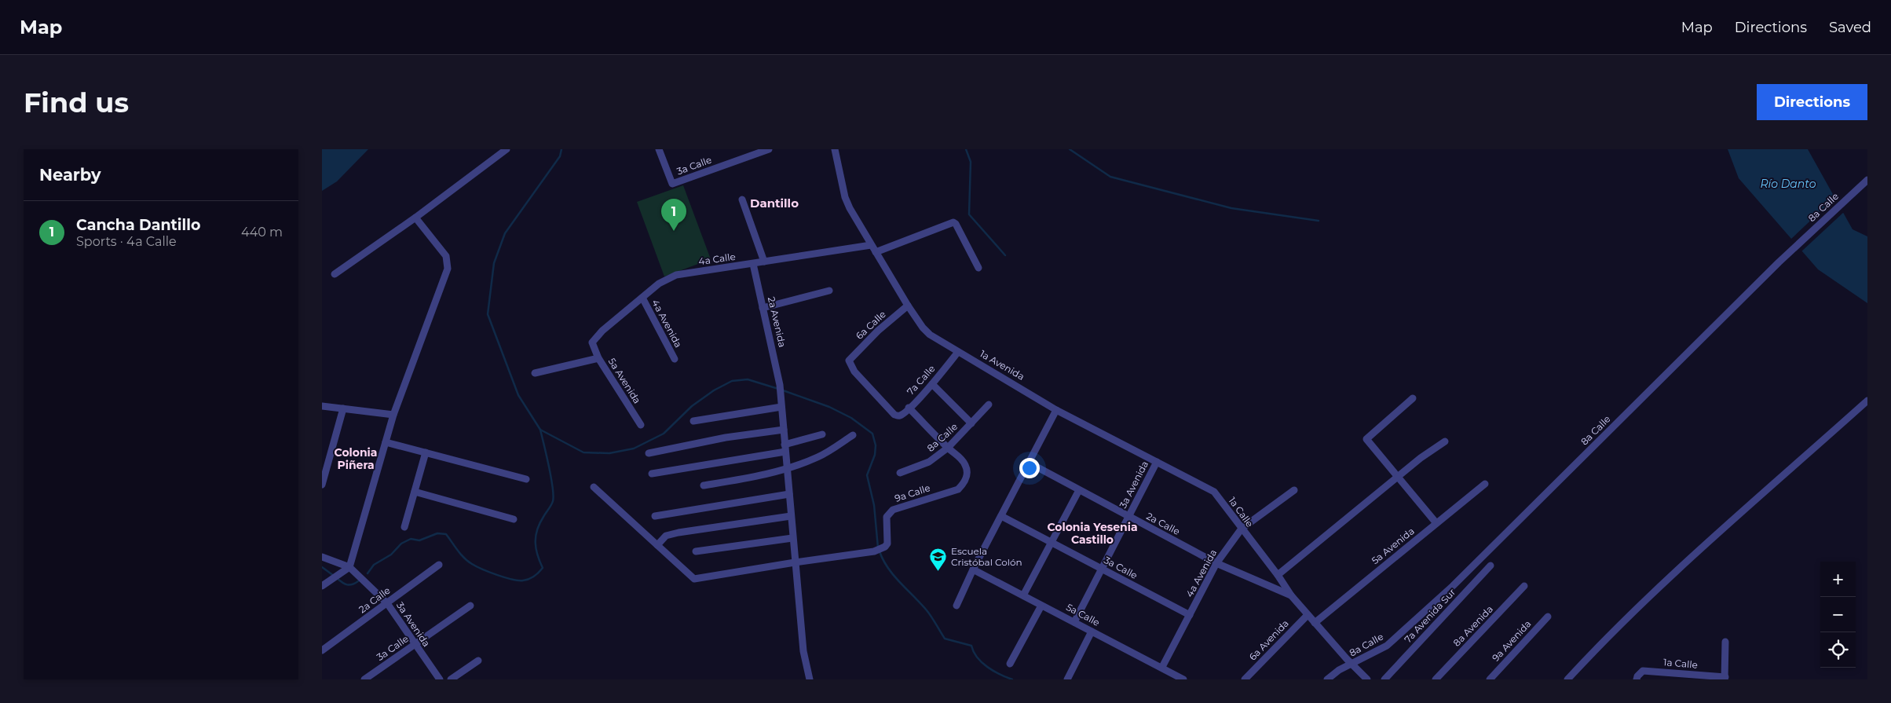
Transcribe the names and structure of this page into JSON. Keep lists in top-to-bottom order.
{
  "streets": {
    "street": [
      "3a Calle",
      "8a Calle",
      "4a Calle",
      "2a Avenida",
      "4a Avenida",
      "6a Calle",
      "1a Avenida",
      "7a Calle",
      "5a Avenida",
      "3a Avenida",
      "9a Calle",
      "1a Calle",
      "2a Calle",
      "5a Calle",
      "7a Avenida Sur",
      "8a Avenida",
      "6a Avenida",
      "9a Avenida"
    ]
  },
  "crossings": [
    ["3a Calle", "4a Avenida"],
    ["3a Calle", "3a Avenida"],
    ["8a Calle", "9a Calle"],
    ["8a Calle", "1a Calle"],
    ["4a Calle", "2a Avenida"],
    ["4a Calle", "4a Avenida"],
    ["4a Calle", "1a Avenida"],
    ["4a Calle", "5a Avenida"],
    ["2a Avenida", "9a Calle"],
    ["4a Avenida", "1a Calle"],
    ["4a Avenida", "2a Calle"],
    ["4a Avenida", "5a Calle"],
    ["6a Calle", "1a Avenida"],
    ["6a Calle", "7a Calle"],
    ["1a Avenida", "7a Calle"],
    ["1a Avenida", "1a Calle"],
    ["5a Avenida", "1a Calle"],
    ["3a Avenida", "1a Calle"],
    ["3a Avenida", "2a Calle"],
    ["3a Avenida", "5a Calle"],
    ["1a Calle", "2a Calle"],
    ["1a Calle", "6a Avenida"]
  ],
  "districts": ["Dantillo", "Colonia Piñera", "Colonia Yesenia Castillo"],
  "water": ["Río Danto"],
  "places": {
    "school or university": ["Escuela Cristóbal Colón"]
  },
  "page": {
    "header": "Map",
    "nav": ["Map", "Directions", "Saved"],
    "buttons": "Directions",
    "title": "Find us",
    "heading": "Nearby",
    "pins": "1",
    "list": [
      {
        "mark": "1",
        "name": "Cancha Dantillo",
        "note": "Sports · 4a Calle",
        "value": "440 m"
      }
    ],
    "map_buttons": ["+", "−"]
  }
}
